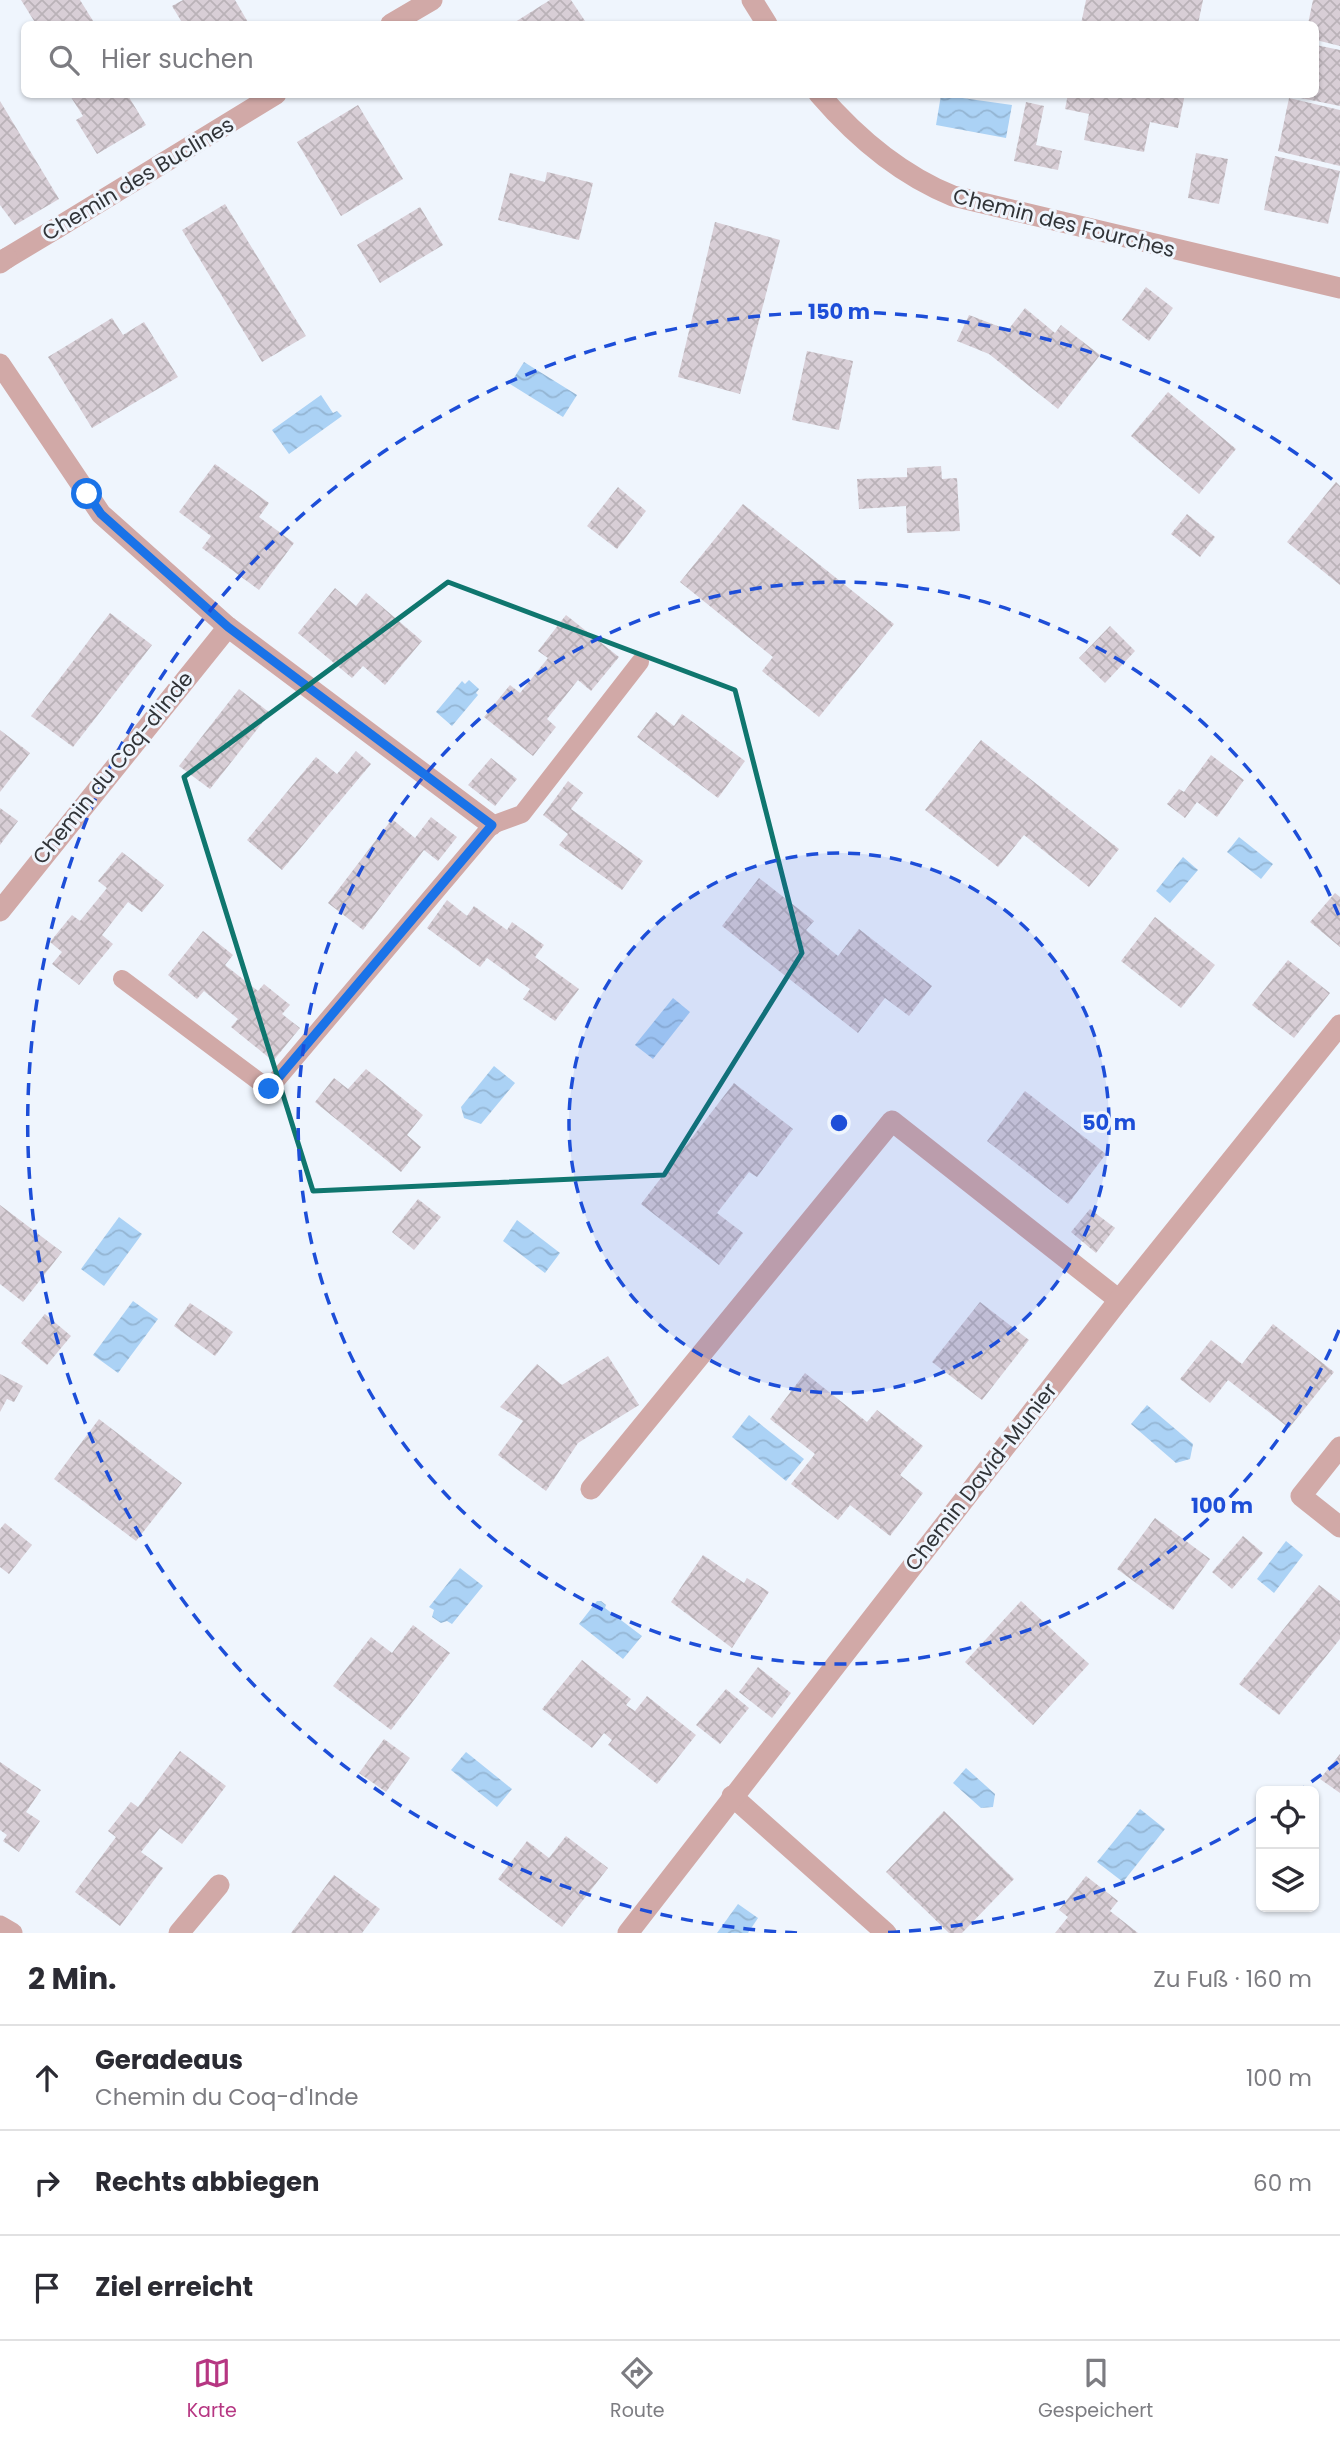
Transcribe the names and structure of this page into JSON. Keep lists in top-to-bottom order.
{
  "streets": {
    "street": [
      "Chemin des Buclines",
      "Chemin des Fourches",
      "Chemin du Coq-d'Inde",
      "Chemin David-Munier"
    ]
  },
  "page": {
    "search": "Hier suchen",
    "heading": ["2 Min.", "Zu Fuß · 160 m"],
    "list": [
      ["Geradeaus", "Chemin du Coq-d'Inde", "100 m"],
      ["Rechts abbiegen", "60 m"],
      "Ziel erreicht"
    ],
    "nav": ["Karte", "Route", "Gespeichert"]
  },
  "rings": ["150 m", "50 m", "100 m"]
}
